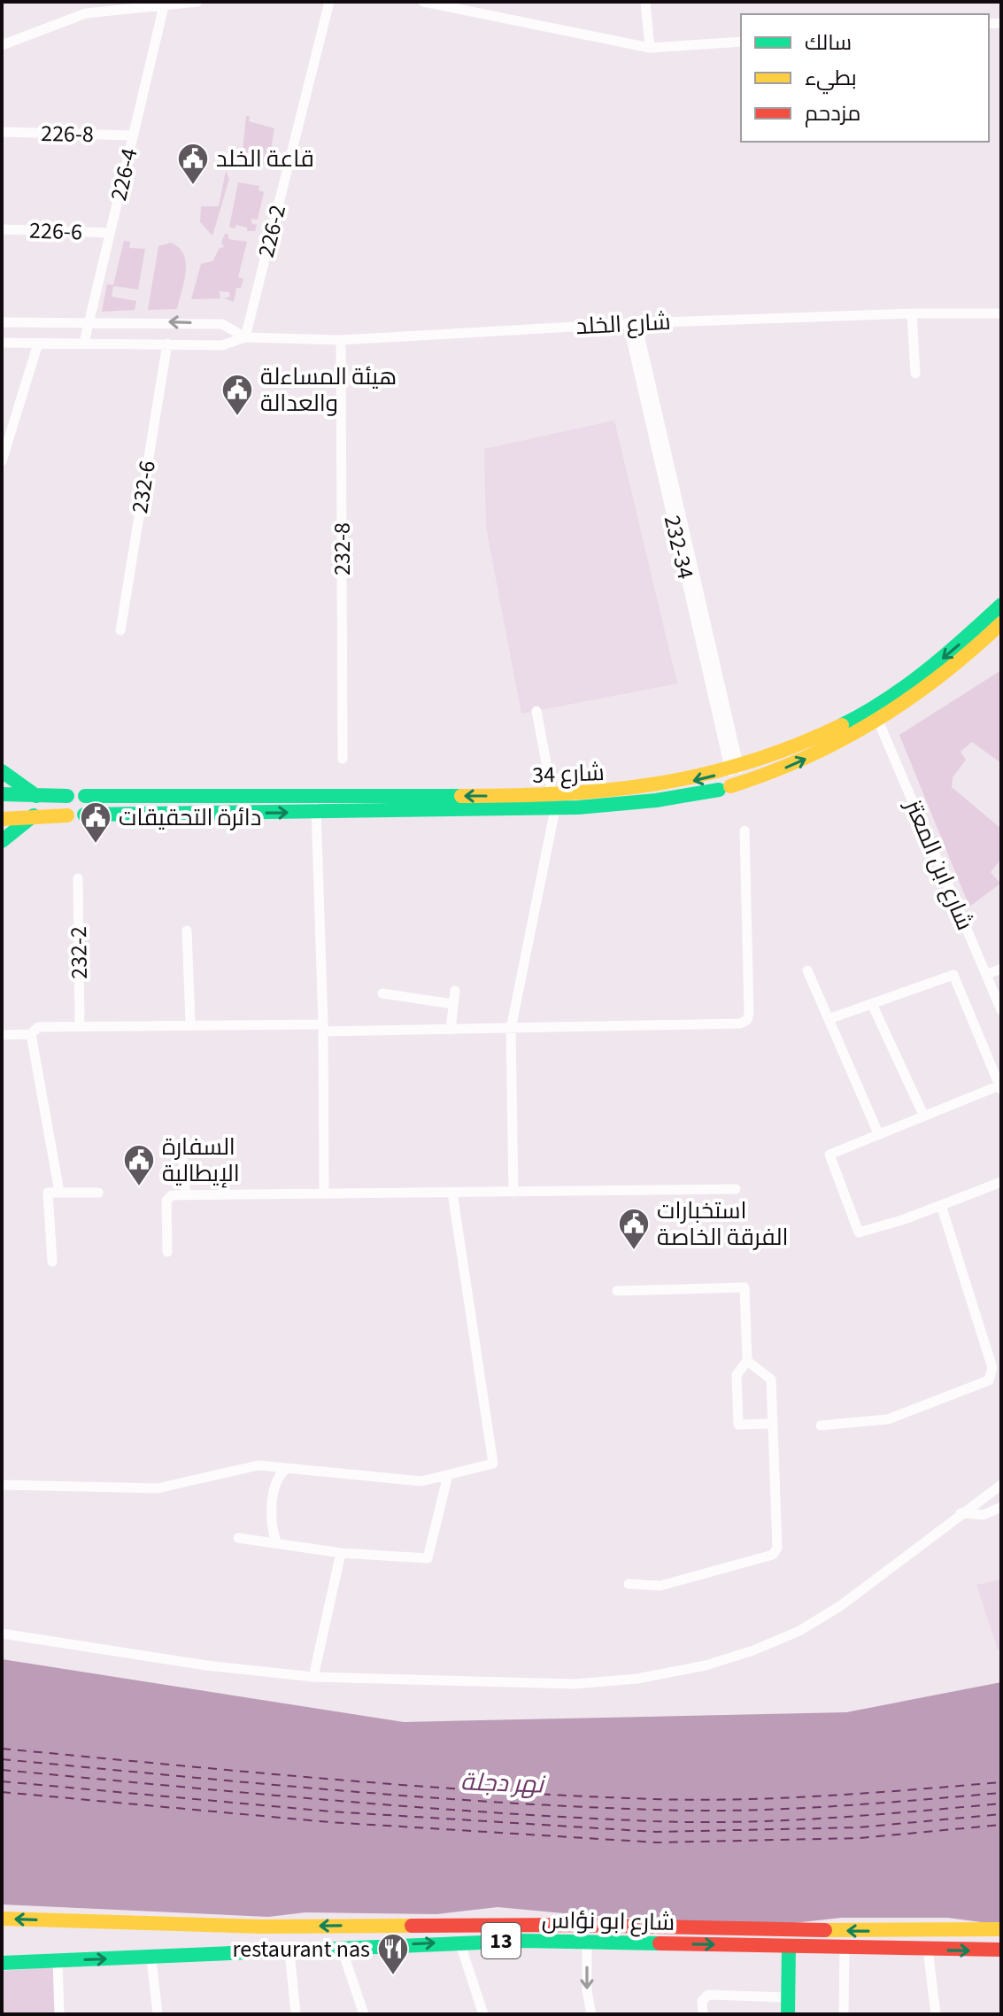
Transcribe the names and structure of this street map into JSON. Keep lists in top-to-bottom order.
{
  "streets": {
    "main road": ["شارع 34", "شارع ابو نؤاس", "13"],
    "street": [
      "226-8",
      "226-4",
      "226-6",
      "226-2",
      "شارع الخلد",
      "232-6",
      "232-34",
      "232-8",
      "شارع ابن المعتز",
      "232-2"
    ]
  },
  "crossings": [
    ["226-8", "226-4"],
    ["226-4", "226-6"],
    ["226-4", "شارع الخلد"],
    ["226-2", "شارع الخلد"],
    ["شارع الخلد", "232-6"],
    ["شارع الخلد", "232-34"],
    ["شارع الخلد", "232-8"],
    ["232-34", "شارع 34"],
    ["شارع 34", "شارع ابن المعتز"]
  ],
  "water": ["نهر دجلة"],
  "places": {
    "public building": [
      "قاعة الخلد",
      "هيئة المساءلة والعدالة",
      "دائرة التحقيقات",
      "السفارة الإيطالية",
      "استخبارات الفرقة الخاصة"
    ],
    "restaurant": ["restaurant nas"]
  },
  "legend": ["سالك", "بطيء", "مزدحم"]
}
